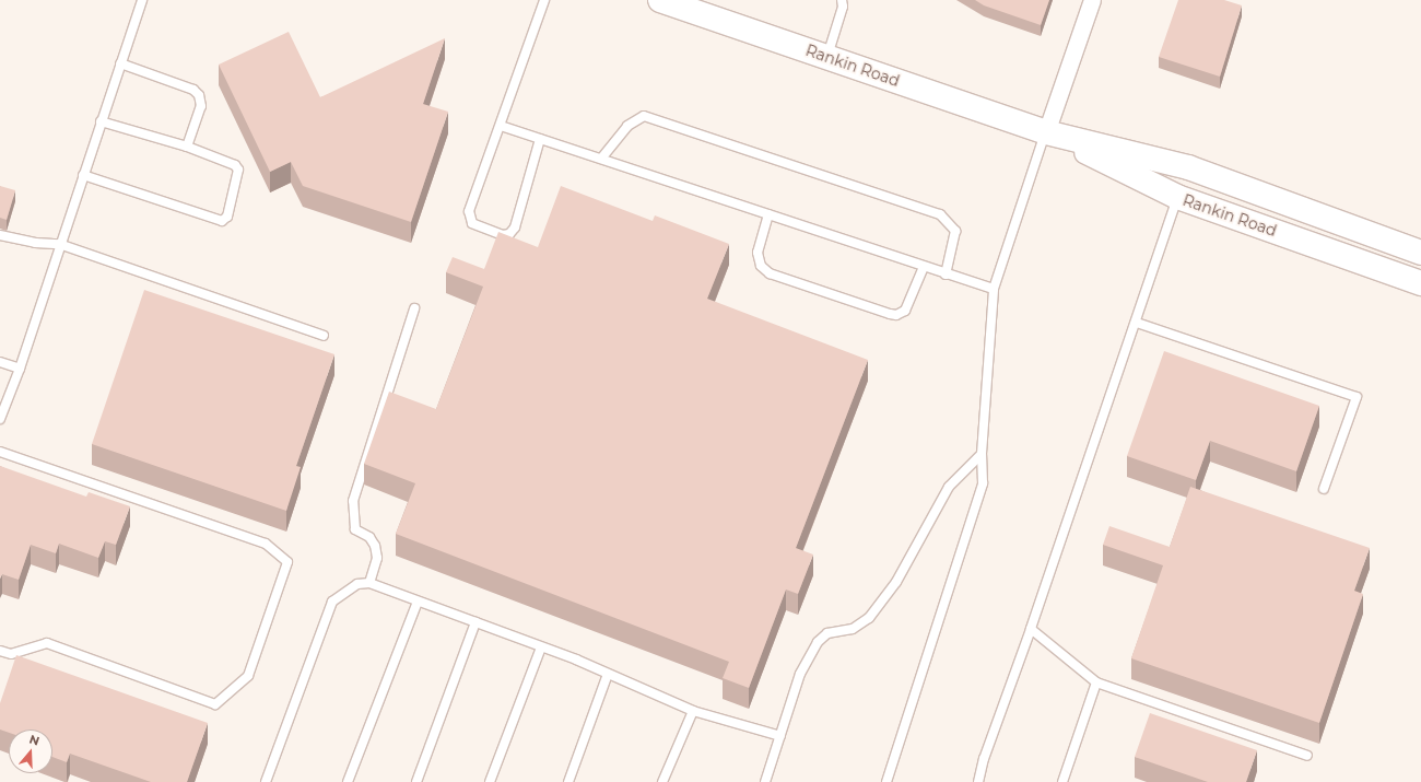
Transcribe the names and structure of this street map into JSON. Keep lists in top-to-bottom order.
{
  "streets": {
    "main road": ["Rankin Road"]
  },
  "north": "top"
}
